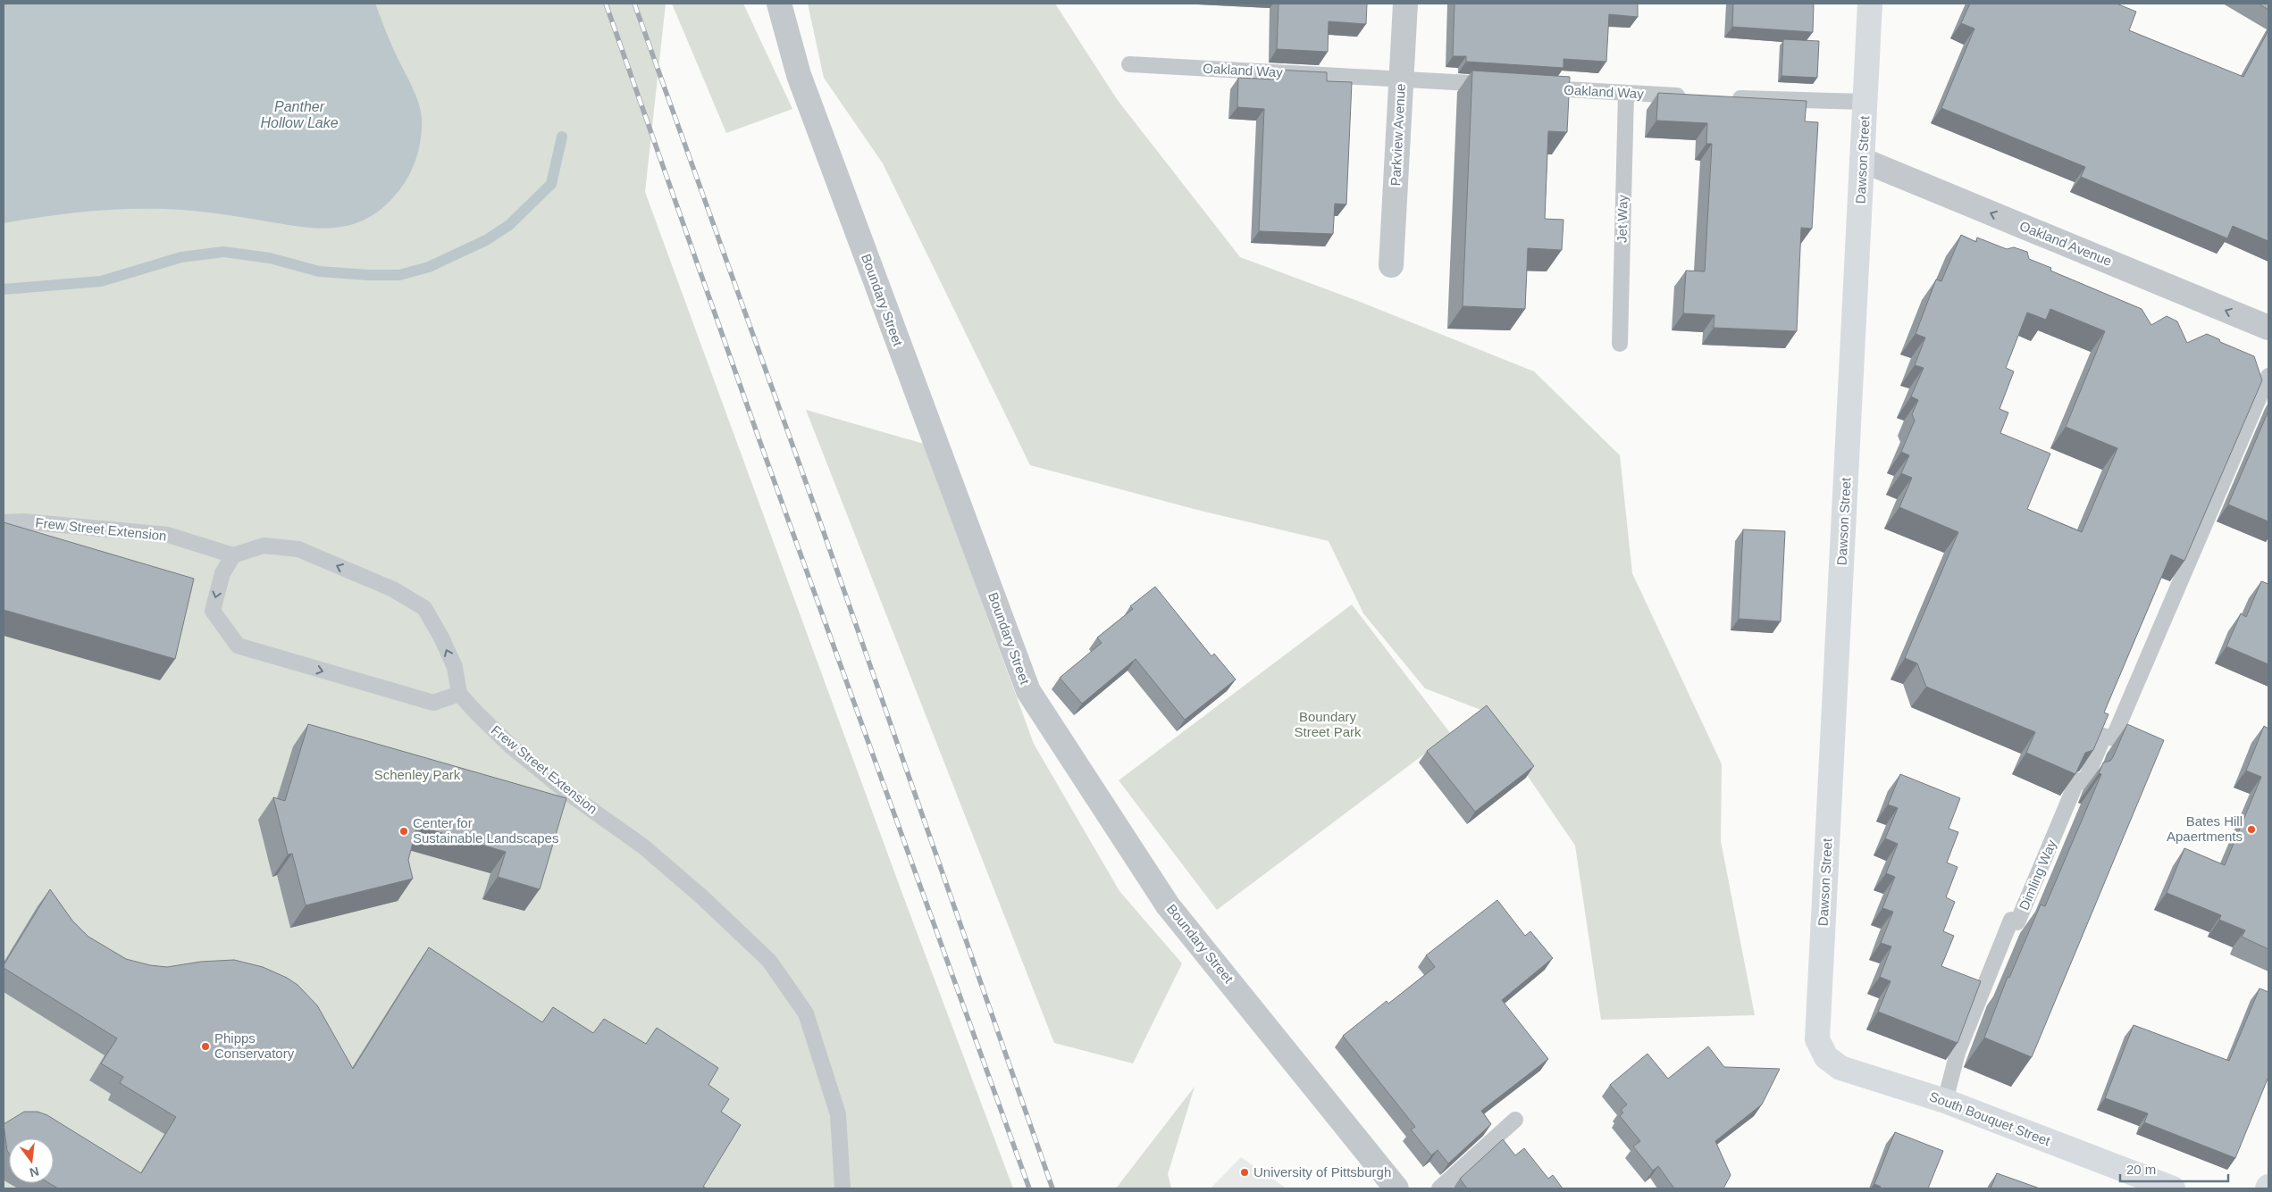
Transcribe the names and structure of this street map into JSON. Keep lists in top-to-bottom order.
{
  "streets": {
    "street": [
      "Parkview Avenue",
      "Dawson Street",
      "Oakland Avenue",
      "Boundary Street",
      "South Bouquet Street"
    ],
    "lane": [
      "Oakland Way",
      "Jet Way",
      "Frew Street Extension",
      "Dimling Way"
    ]
  },
  "crossings": [
    ["Oakland Way", "Parkview Avenue"],
    ["Oakland Way", "Jet Way"],
    ["Dawson Street", "Oakland Avenue"],
    ["Dawson Street", "South Bouquet Street"],
    ["Dimling Way", "South Bouquet Street"]
  ],
  "one_way": ["Oakland Avenue"],
  "water": ["Panther Hollow Lake"],
  "parks": ["Boundary Street Park", "Schenley Park"],
  "places": [
    "Bates Hill Apaertments",
    "Center for Sustainable Landscapes",
    "Phipps Conservatory",
    "University of Pittsburgh"
  ],
  "scale_bar": "20 m",
  "north": "bottom"
}
